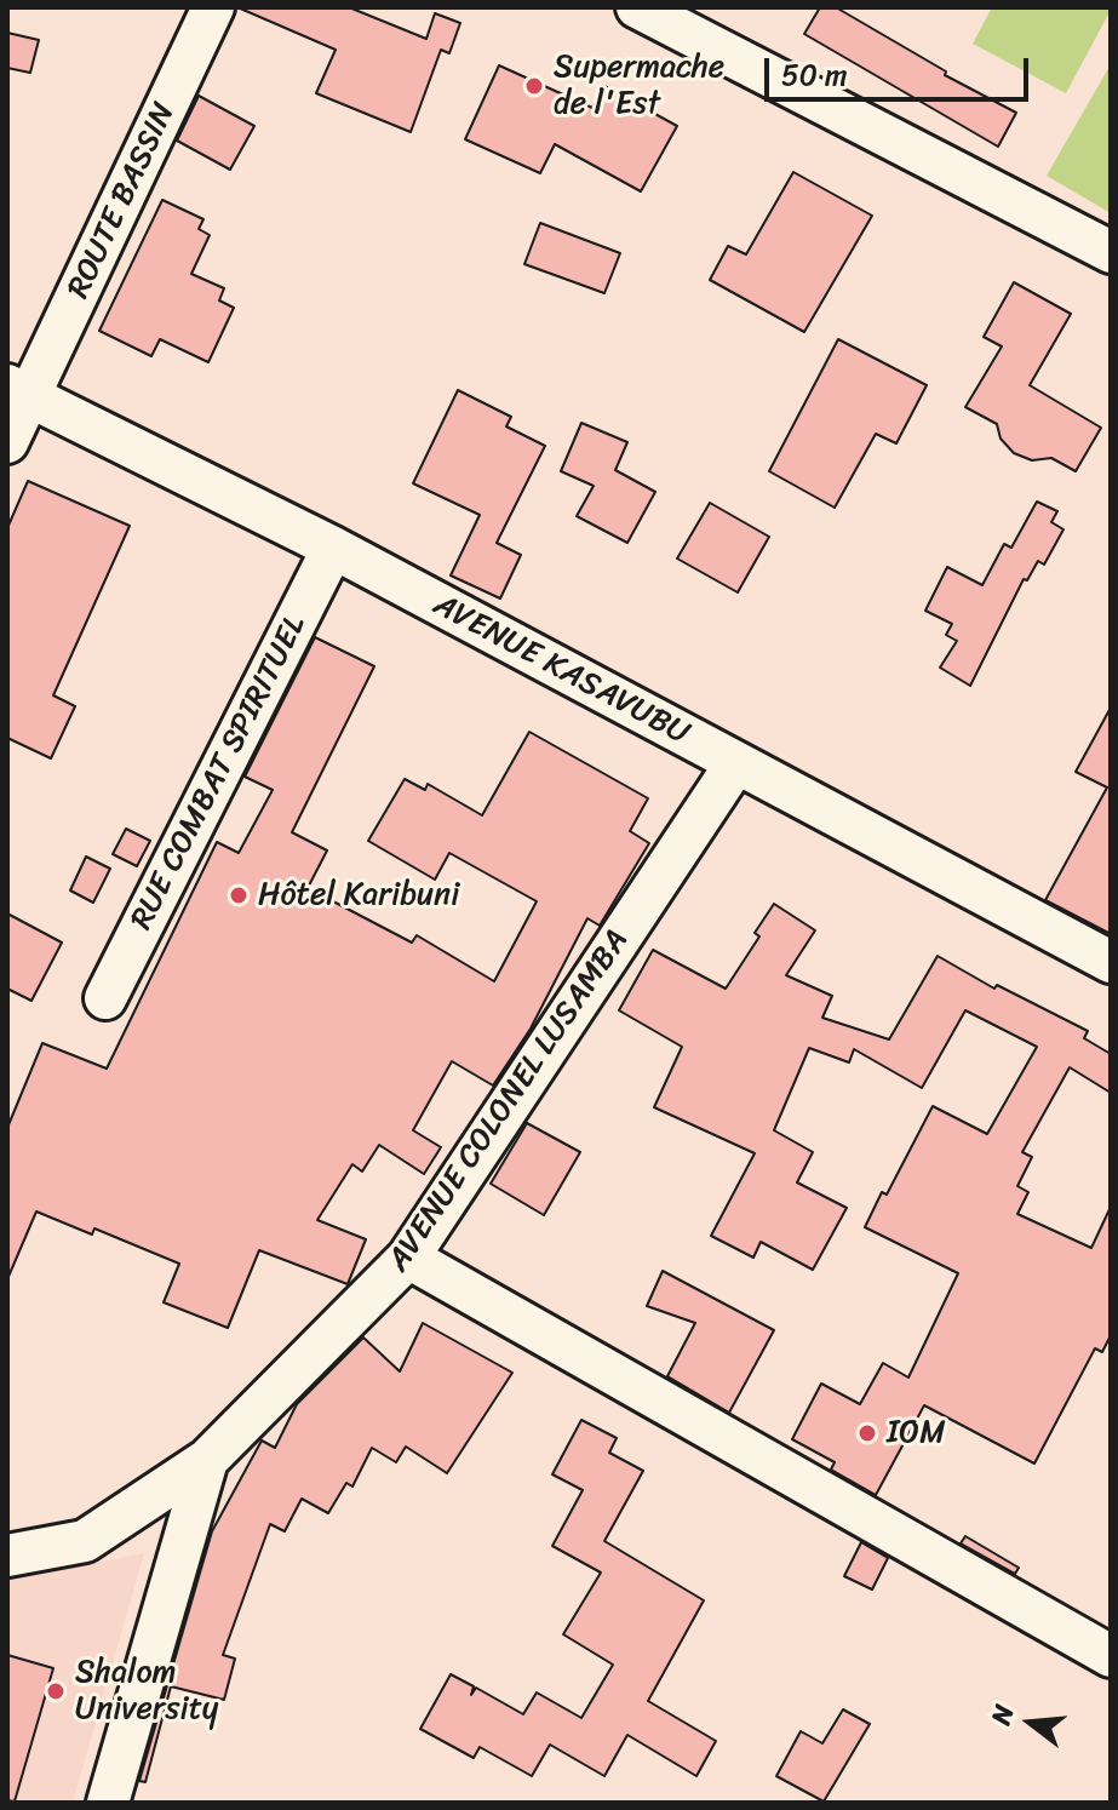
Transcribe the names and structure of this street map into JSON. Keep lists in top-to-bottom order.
{
  "streets": {
    "street": [
      "ROUTE BASSIN",
      "AVENUE KASAVUBU",
      "RUE COMBAT SPIRITUEL",
      "AVENUE COLONEL LUSAMBA"
    ]
  },
  "crossings": [
    ["ROUTE BASSIN", "AVENUE KASAVUBU"],
    ["AVENUE KASAVUBU", "RUE COMBAT SPIRITUEL"],
    ["AVENUE KASAVUBU", "AVENUE COLONEL LUSAMBA"]
  ],
  "places": [
    "Supermache de l'Est",
    "Hôtel Karibuni",
    "IOM",
    "Shalom University"
  ],
  "scale_bar": "50 m",
  "north": "left"
}
